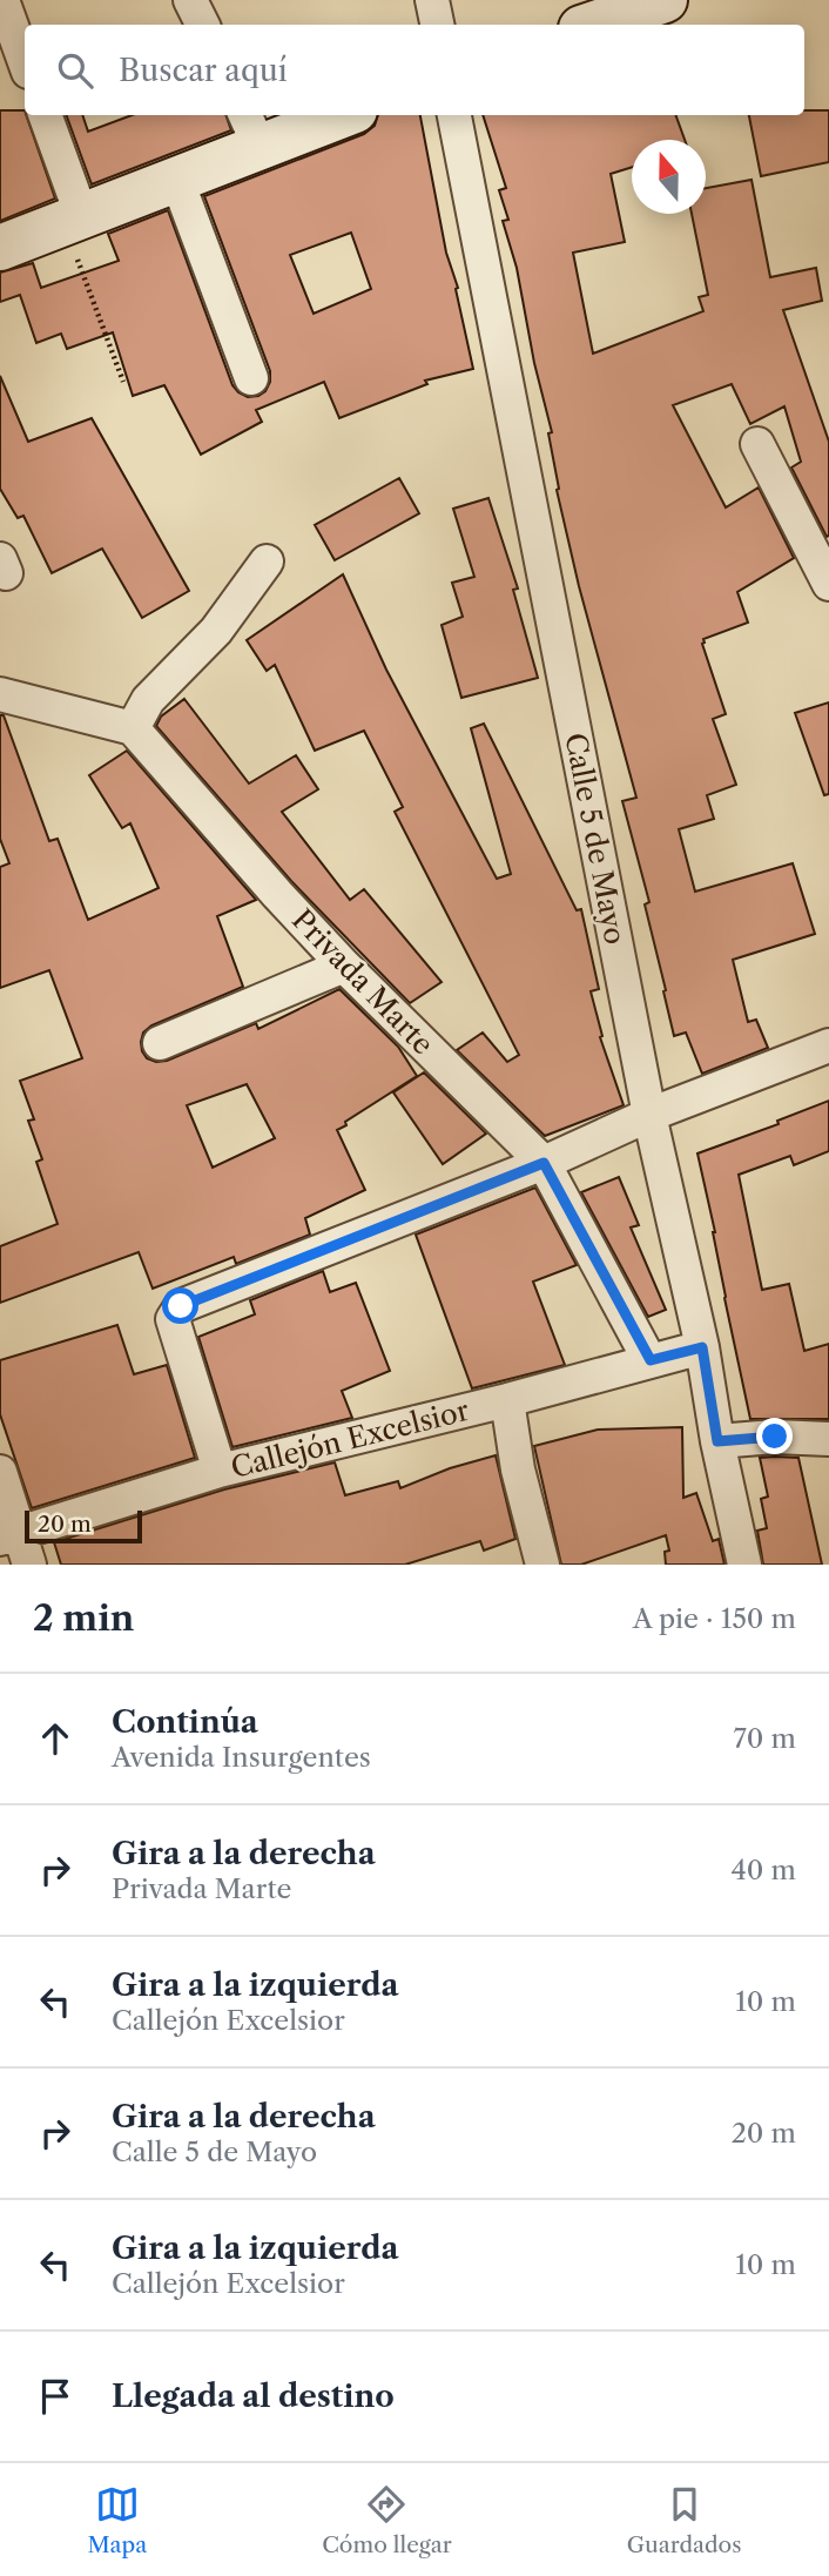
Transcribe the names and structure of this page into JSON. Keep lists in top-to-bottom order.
{
  "streets": {
    "street": ["Calle 5 de Mayo", "Privada Marte", "Callejón Excelsior"]
  },
  "crossings": [
    ["Calle 5 de Mayo", "Callejón Excelsior"],
    ["Privada Marte", "Callejón Excelsior"]
  ],
  "scale_bar": "20 m",
  "north": "top",
  "page": {
    "search": "Buscar aquí",
    "scale": "20 m",
    "heading": ["2 min", "A pie · 150 m"],
    "list": [
      ["Continúa", "Avenida Insurgentes", "70 m"],
      ["Gira a la derecha", "Privada Marte", "40 m"],
      ["Gira a la izquierda", "Callejón Excelsior", "10 m"],
      ["Gira a la derecha", "Calle 5 de Mayo", "20 m"],
      ["Gira a la izquierda", "Callejón Excelsior", "10 m"],
      "Llegada al destino"
    ],
    "nav": ["Mapa", "Cómo llegar", "Guardados"]
  }
}
